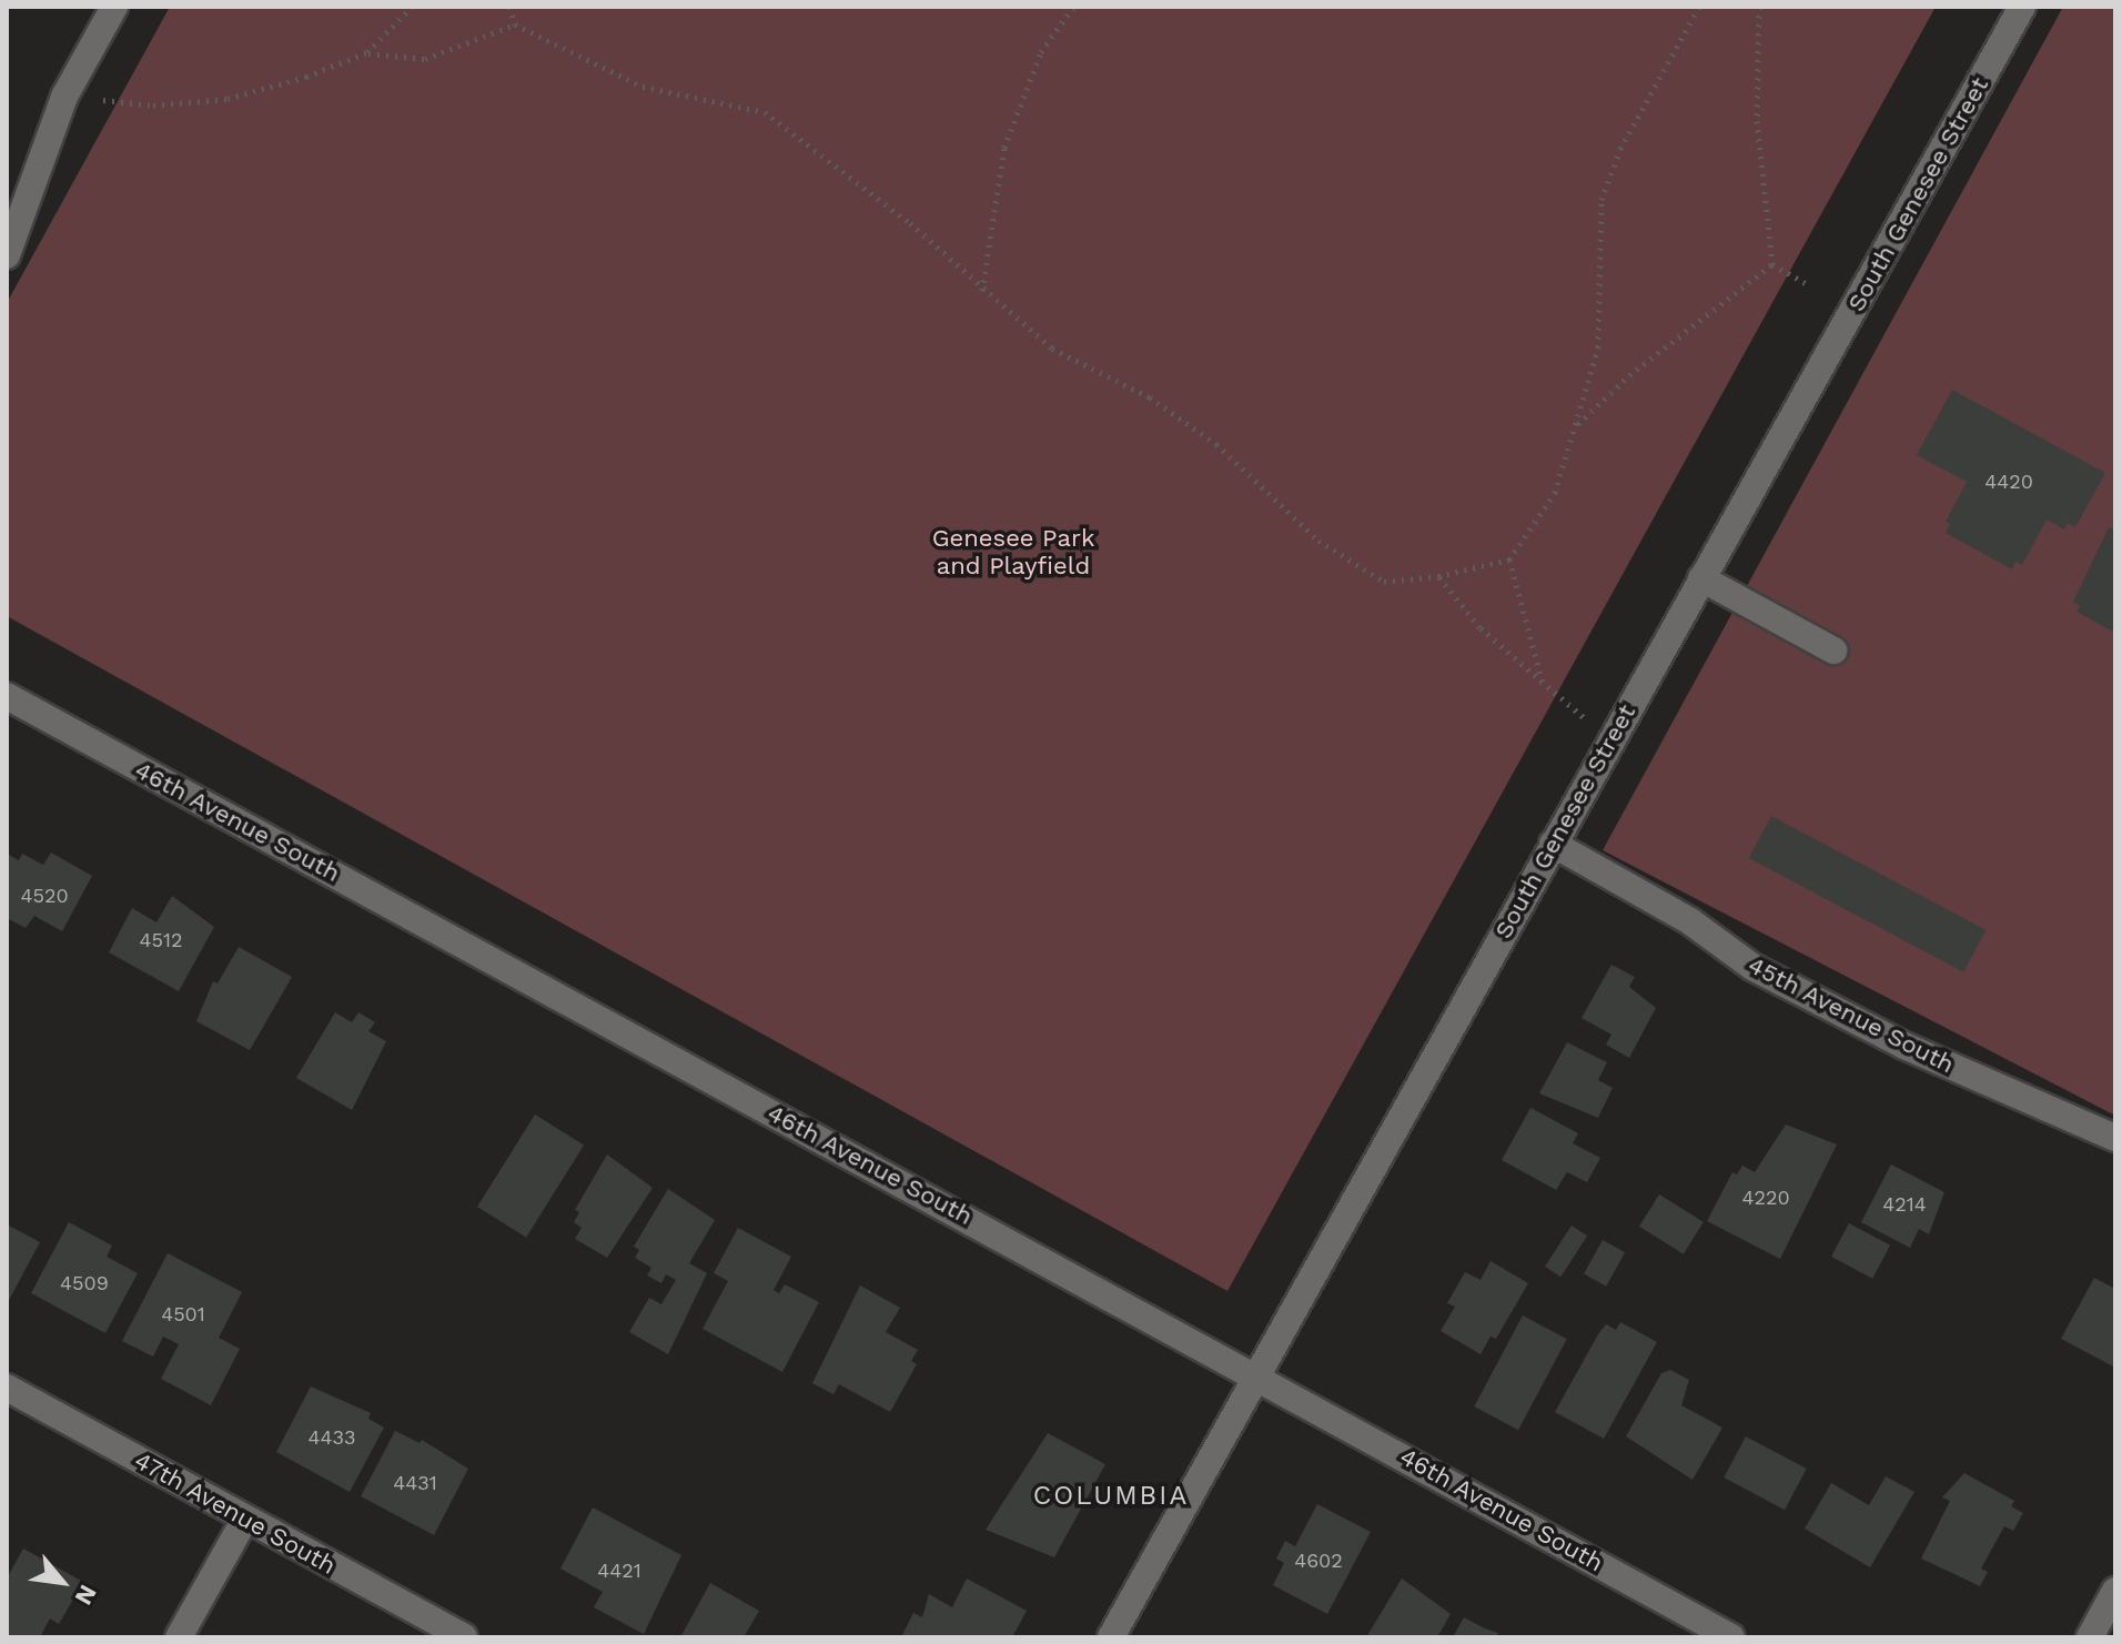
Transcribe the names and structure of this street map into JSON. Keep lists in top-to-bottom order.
{
  "streets": {
    "street": [
      "South Genesee Street",
      "46th Avenue South",
      "45th Avenue South",
      "47th Avenue South"
    ]
  },
  "crossings": [
    ["South Genesee Street", "46th Avenue South"],
    ["South Genesee Street", "45th Avenue South"]
  ],
  "districts": ["COLUMBIA"],
  "parks": ["Genesee Park and Playfield"],
  "house_numbers": [
    "4420",
    "4520",
    "4512",
    "4220",
    "4214",
    "4509",
    "4501",
    "4433",
    "4431",
    "4602",
    "4421"
  ],
  "north": "bottom right"
}
